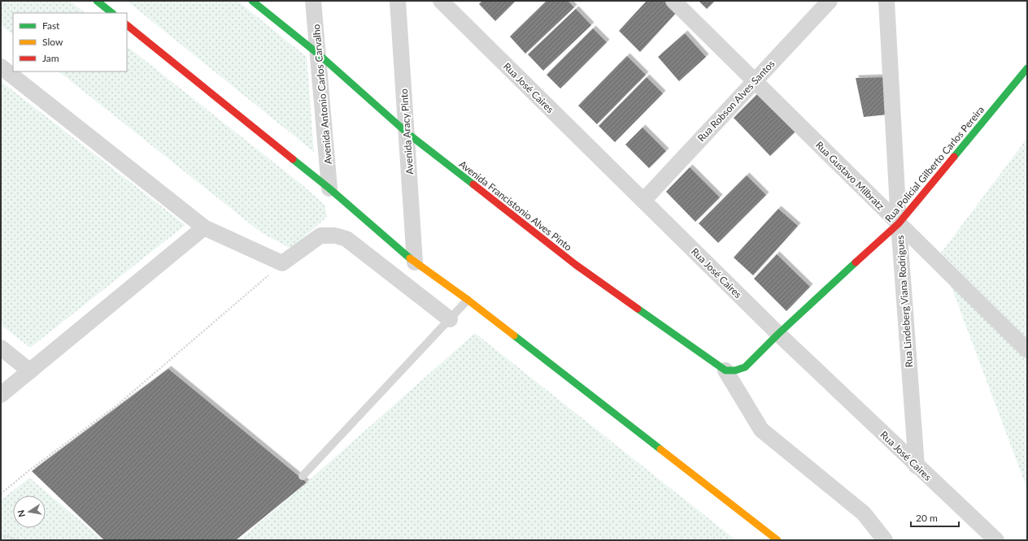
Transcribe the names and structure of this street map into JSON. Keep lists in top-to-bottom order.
{
  "streets": {
    "street": [
      "Rua José Caires",
      "Avenida Antonio Carlos Carvalho",
      "Rua Robson Alves Santos",
      "Avenida Aracy Pinto",
      "Rua Policial Gilberto Carlos Pereira",
      "Rua Gustavo Milbratz",
      "Avenida Francistonio Alves Pinto",
      "Rua Lindeberg Viana Rodrigues"
    ]
  },
  "crossings": [
    ["Rua José Caires", "Rua Robson Alves Santos"],
    ["Rua José Caires", "Rua Policial Gilberto Carlos Pereira"],
    ["Rua José Caires", "Rua Lindeberg Viana Rodrigues"],
    ["Avenida Antonio Carlos Carvalho", "Avenida Francistonio Alves Pinto"],
    ["Rua Robson Alves Santos", "Rua Gustavo Milbratz"],
    ["Avenida Aracy Pinto", "Avenida Francistonio Alves Pinto"],
    ["Rua Policial Gilberto Carlos Pereira", "Rua Gustavo Milbratz"],
    ["Rua Policial Gilberto Carlos Pereira", "Rua Lindeberg Viana Rodrigues"],
    ["Rua Gustavo Milbratz", "Rua Lindeberg Viana Rodrigues"]
  ],
  "legend": ["Fast", "Slow", "Jam"],
  "scale_bar": "20 m",
  "north": "left"
}
